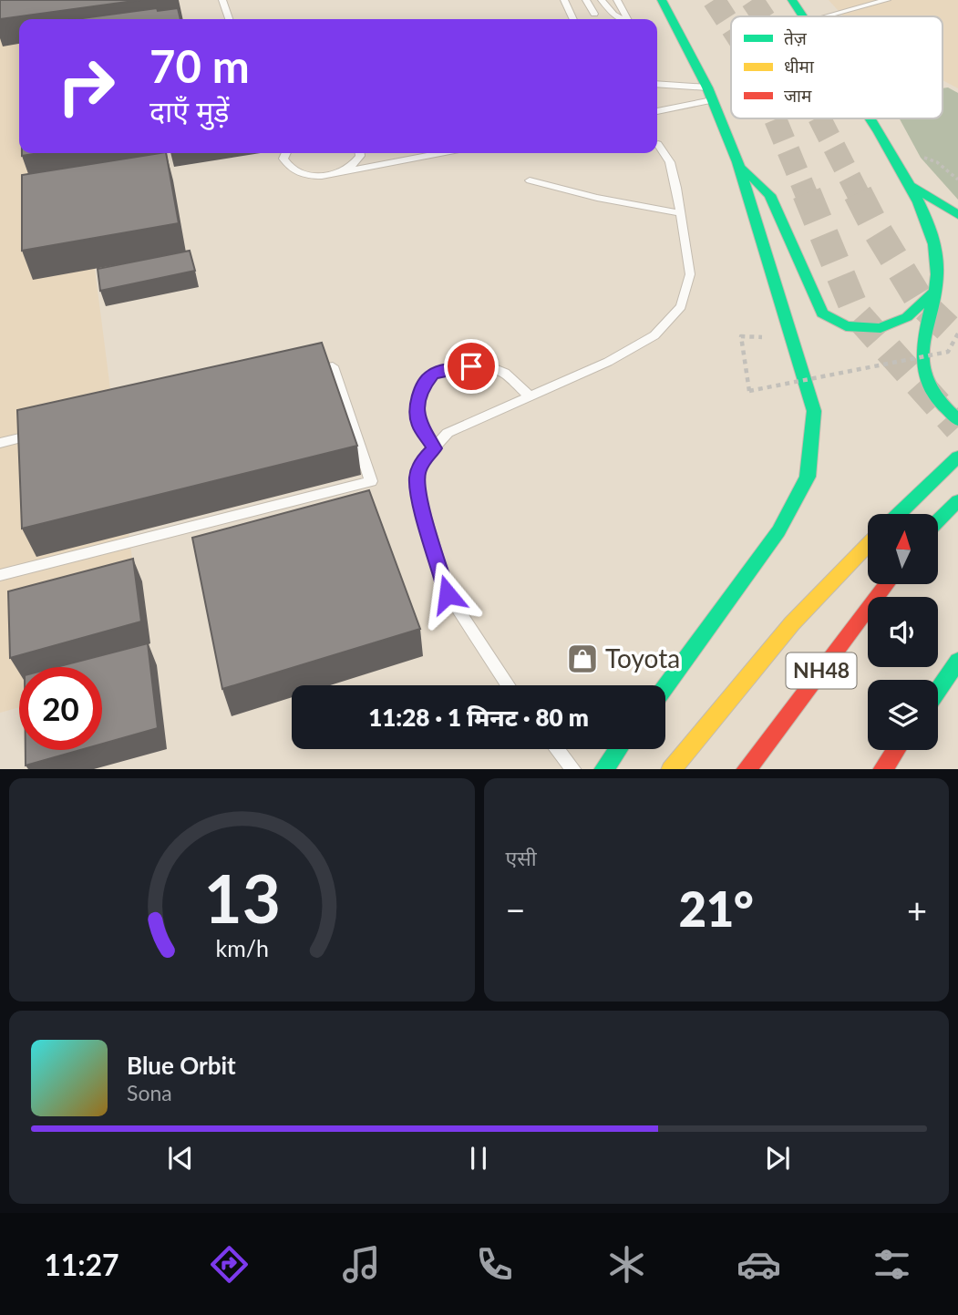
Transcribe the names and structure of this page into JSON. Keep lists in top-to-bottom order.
{
  "streets": {
    "main road": ["NH48"]
  },
  "places": {
    "shop": ["Toyota"]
  },
  "legend": ["तेज़", "धीमा", "जाम"],
  "north": "top",
  "page": {
    "turn": ["70 m", "दाएँ मुड़ें"],
    "limit": "20",
    "trip": "11:28 · 1 मिनट · 80 m",
    "tile": "एसी",
    "heat": ["−", "21°", "+"],
    "song": ["Blue Orbit", "Sona"],
    "tabs": "11:27",
    "gauge": ["13", "km/h"]
  }
}
